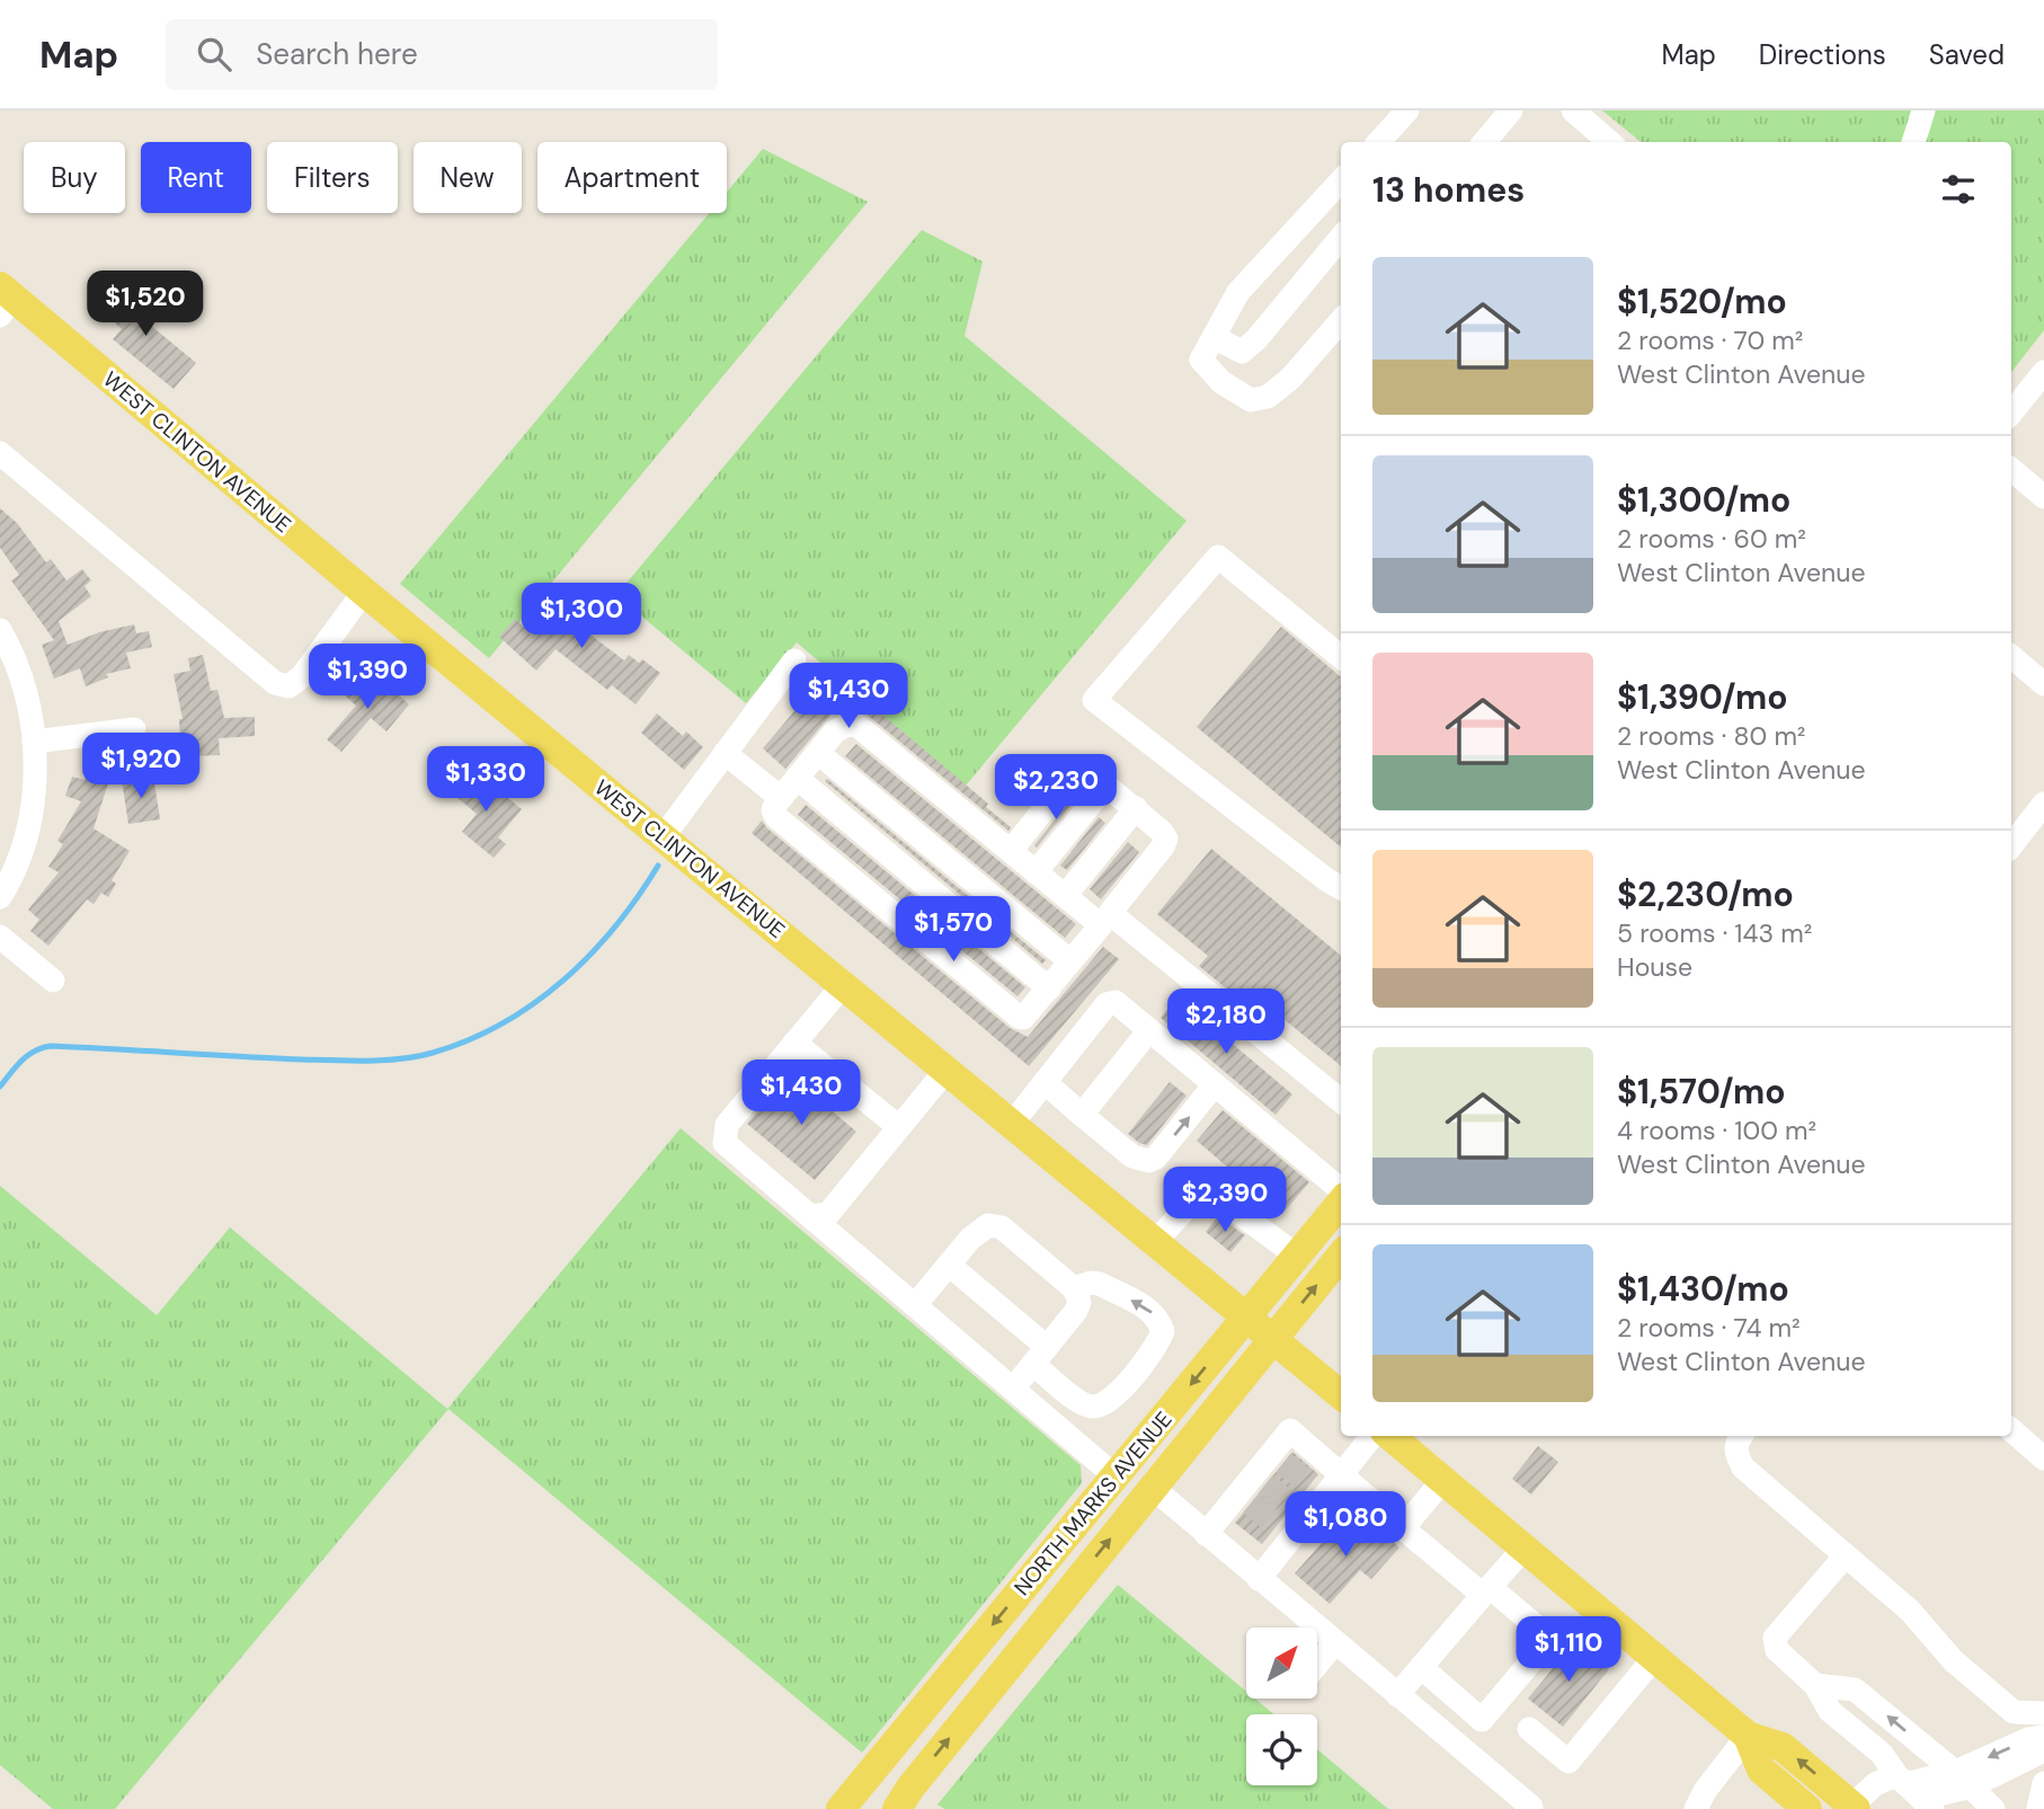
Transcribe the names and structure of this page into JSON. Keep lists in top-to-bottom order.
{
  "streets": {
    "main road": ["WEST CLINTON AVENUE", "NORTH MARKS AVENUE"]
  },
  "crossings": [
    ["WEST CLINTON AVENUE", "NORTH MARKS AVENUE"]
  ],
  "north": "top right",
  "page": {
    "header": "Map",
    "search": "Search here",
    "nav": ["Map", "Directions", "Saved"],
    "chip": [
      "Buy",
      "Rent",
      "Filters",
      "New",
      "Apartment"
    ],
    "heading": "13 homes",
    "list": [
      {
        "name": "$1,520/mo",
        "note": "2 rooms · 70 m² · West Clinton Avenue"
      },
      {
        "name": "$1,300/mo",
        "note": "2 rooms · 60 m² · West Clinton Avenue"
      },
      {
        "name": "$1,390/mo",
        "note": "2 rooms · 80 m² · West Clinton Avenue"
      },
      {
        "name": "$2,230/mo",
        "note": "5 rooms · 143 m² · House"
      },
      {
        "name": "$1,570/mo",
        "note": "4 rooms · 100 m² · West Clinton Avenue"
      },
      {
        "name": "$1,430/mo",
        "note": "2 rooms · 74 m² · West Clinton Avenue"
      }
    ],
    "price": [
      "$1,520",
      "$1,300",
      "$1,390",
      "$1,430",
      "$1,920",
      "$1,330",
      "$2,230",
      "$1,570",
      "$2,180",
      "$1,430",
      "$2,390",
      "$1,080",
      "$1,110"
    ]
  }
}
